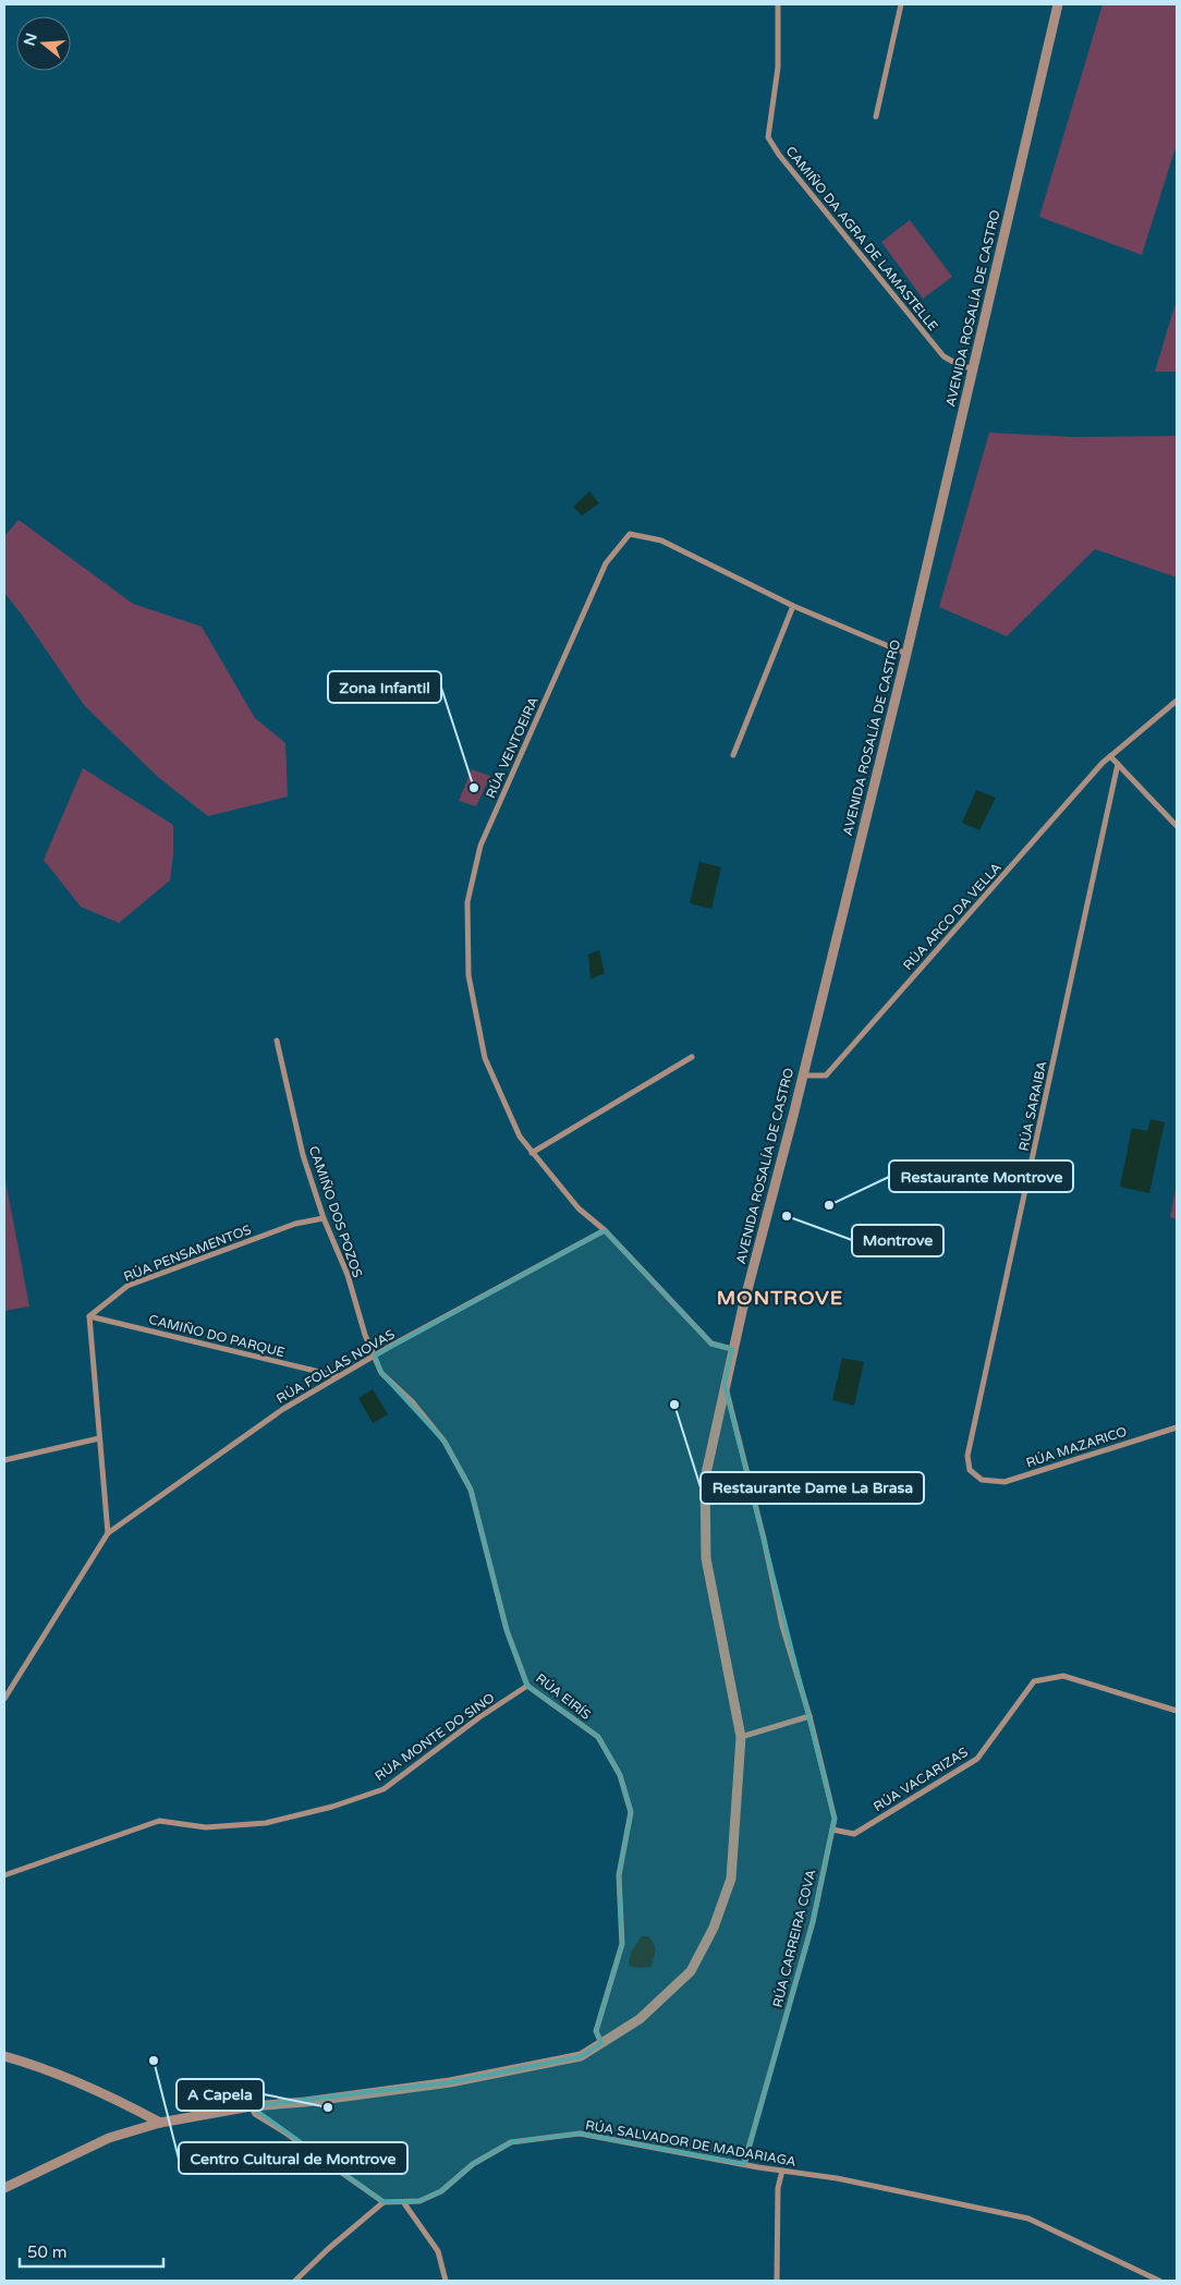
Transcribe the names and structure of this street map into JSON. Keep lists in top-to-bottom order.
{
  "streets": {
    "street": [
      "CAMIÑO DA AGRA DE LAMASTELLE",
      "AVENIDA ROSALÍA DE CASTRO",
      "RÚA VENTOEIRA",
      "RÚA ARCO DA VELLA",
      "RÚA SARAIBA",
      "CAMIÑO DOS POZOS",
      "RÚA PENSAMENTOS",
      "CAMIÑO DO PARQUE",
      "RÚA FOLLAS NOVAS",
      "RÚA MAZARICO",
      "RÚA EIRÍS",
      "RÚA MONTE DO SINO",
      "RÚA VACARIZAS",
      "RÚA CARREIRA COVA",
      "RÚA SALVADOR DE MADARIAGA"
    ]
  },
  "crossings": [
    ["CAMIÑO DA AGRA DE LAMASTELLE", "AVENIDA ROSALÍA DE CASTRO"],
    ["AVENIDA ROSALÍA DE CASTRO", "RÚA VENTOEIRA"],
    ["AVENIDA ROSALÍA DE CASTRO", "RÚA ARCO DA VELLA"],
    ["AVENIDA ROSALÍA DE CASTRO", "RÚA EIRÍS"],
    ["AVENIDA ROSALÍA DE CASTRO", "RÚA CARREIRA COVA"],
    ["RÚA VENTOEIRA", "RÚA FOLLAS NOVAS"],
    ["RÚA SARAIBA", "RÚA MAZARICO"],
    ["CAMIÑO DOS POZOS", "RÚA PENSAMENTOS"],
    ["CAMIÑO DOS POZOS", "RÚA FOLLAS NOVAS"],
    ["CAMIÑO DOS POZOS", "RÚA EIRÍS"],
    ["RÚA PENSAMENTOS", "CAMIÑO DO PARQUE"],
    ["CAMIÑO DO PARQUE", "RÚA FOLLAS NOVAS"],
    ["RÚA FOLLAS NOVAS", "RÚA EIRÍS"],
    ["RÚA EIRÍS", "RÚA MONTE DO SINO"],
    ["RÚA VACARIZAS", "RÚA CARREIRA COVA"],
    ["RÚA CARREIRA COVA", "RÚA SALVADOR DE MADARIAGA"]
  ],
  "districts": ["MONTROVE"],
  "places": [
    "Zona Infantil",
    "Restaurante Montrove",
    "Montrove",
    "Restaurante Dame La Brasa",
    "Centro Cultural de Montrove",
    "A Capela"
  ],
  "scale_bar": "50 m",
  "north": "left"
}
